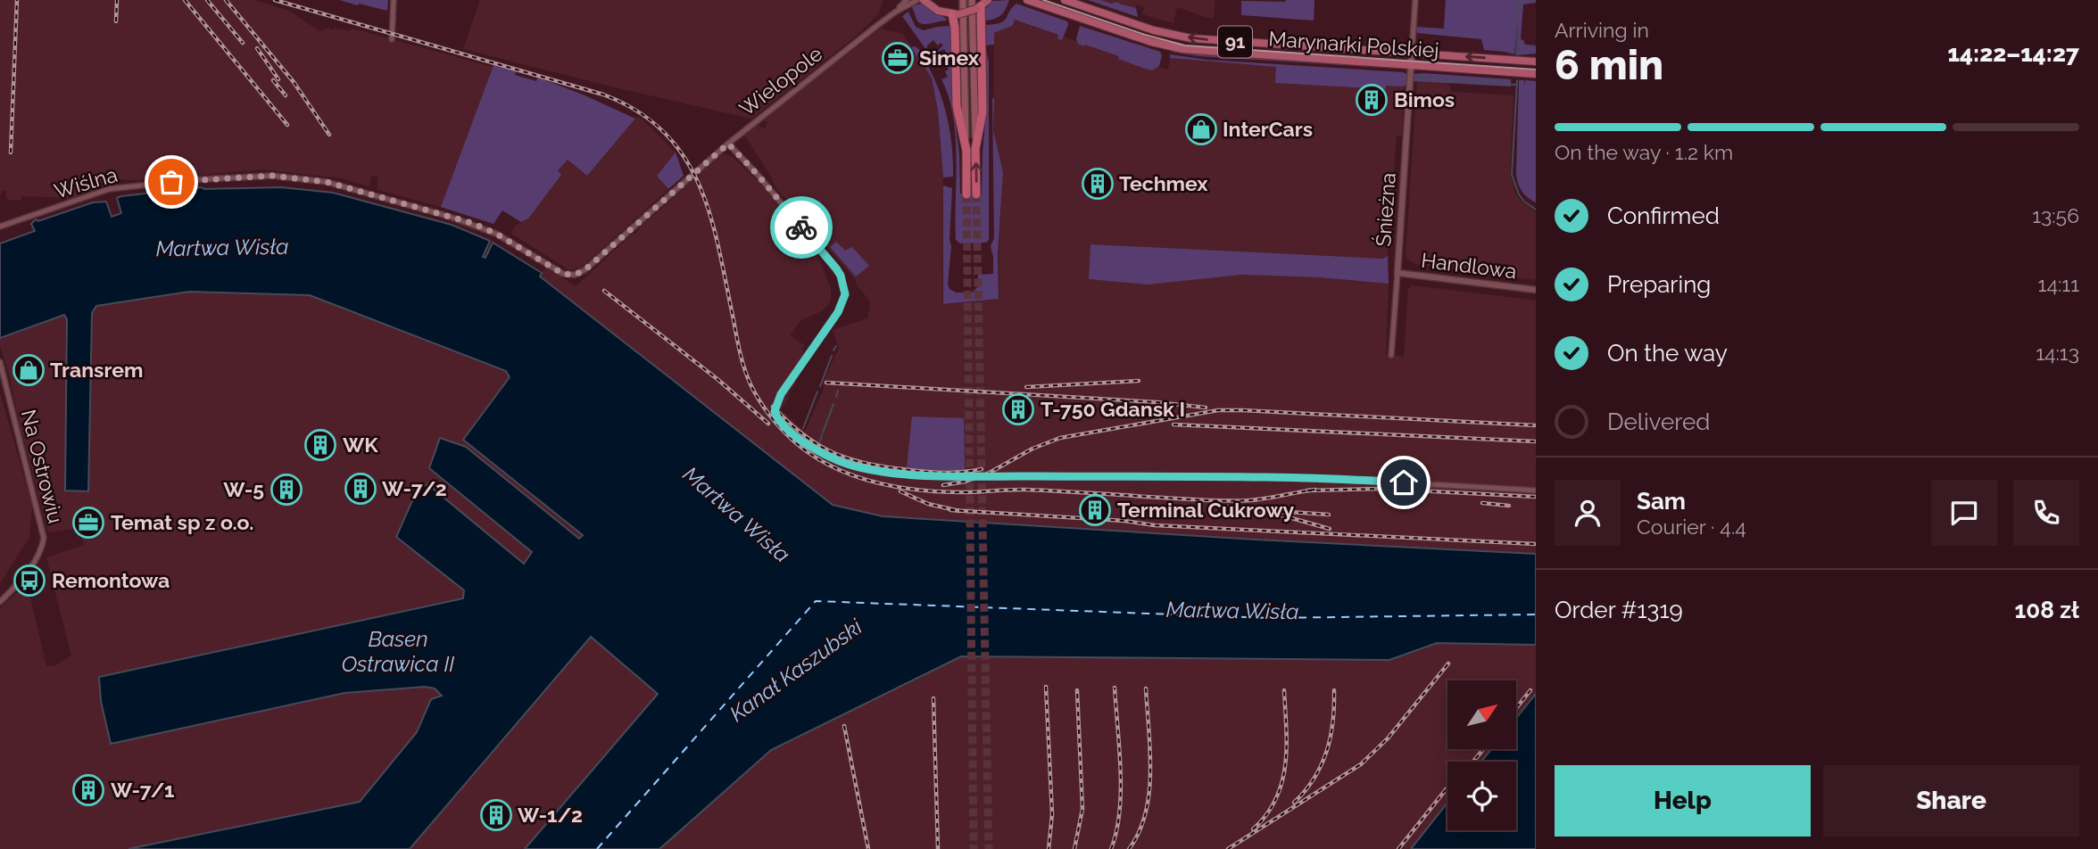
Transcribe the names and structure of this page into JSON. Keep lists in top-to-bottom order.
{
  "streets": {
    "main road": ["91", "Marynarki Polskiej"],
    "street": [
      "Wielopole",
      "Wiślna",
      "Śnieżna",
      "Handlowa",
      "Na Ostrowiu"
    ]
  },
  "crossings": [
    ["Marynarki Polskiej", "Śnieżna"],
    ["Wielopole", "Wiślna"],
    ["Śnieżna", "Handlowa"]
  ],
  "water": ["Martwa Wisła", "Basen Ostrawica II", "Kanał Kaszubski"],
  "places": {
    "office": ["Simex", "Temat sp z o.o."],
    "building": [
      "Bimos",
      "Techmex",
      "T-750 Gdansk I",
      "WK",
      "W-7/2",
      "W-5",
      "Terminal Cukrowy",
      "W-7/1",
      "W-1/2"
    ],
    "shop": ["InterCars", "Transrem"],
    "bus stop": ["Remontowa"]
  },
  "north": "top right",
  "page": {
    "heading": ["6 min", "Arriving in", "14:22–14:27"],
    "panel": [
      "Sam",
      "Courier · 4.4",
      "Order #1319",
      "108 zł"
    ],
    "bar": "On the way · 1.2 km",
    "list": [
      ["Confirmed", "13:56"],
      ["Preparing", "14:11"],
      ["On the way", "14:13"],
      "Delivered"
    ],
    "buttons": ["Help", "Share"]
  }
}
